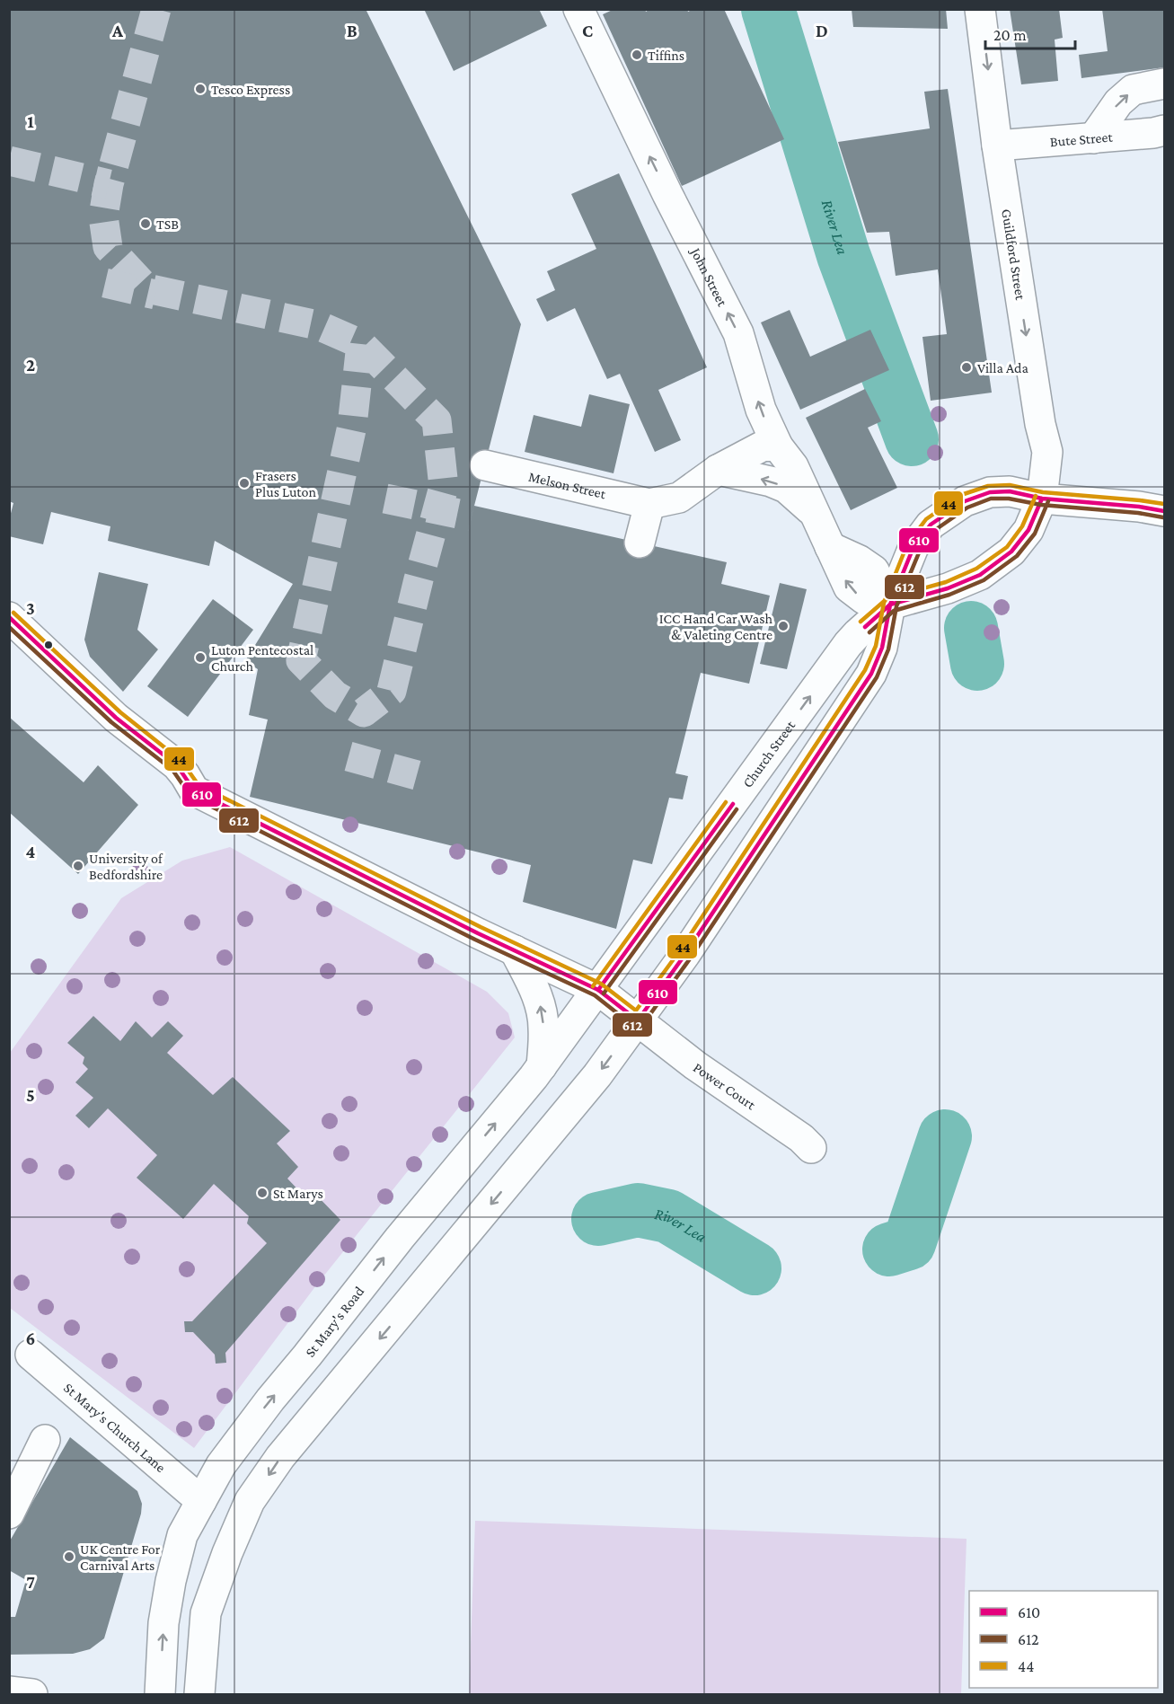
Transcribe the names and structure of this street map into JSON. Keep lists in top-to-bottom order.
{
  "streets": {
    "street": [
      "Bute Street",
      "Guildford Street",
      "John Street",
      "Melson Street",
      "Church Street",
      "Power Court",
      "St Mary's Road",
      "St Mary's Church Lane"
    ]
  },
  "crossings": [
    ["Bute Street", "Guildford Street"],
    ["Guildford Street", "Church Street"],
    ["John Street", "Melson Street"],
    ["John Street", "Church Street"],
    ["Church Street", "Power Court"],
    ["Church Street", "St Mary's Road"],
    ["St Mary's Road", "St Mary's Church Lane"]
  ],
  "one_way": ["Guildford Street", "John Street"],
  "water": ["River Lea"],
  "places": [
    "Tiffins",
    "Tesco Express",
    "TSB",
    "Villa Ada",
    "Frasers Plus Luton",
    "ICC Hand Car Wash & Valeting Centre",
    "Luton Pentecostal Church",
    "University of Bedfordshire",
    "St Marys",
    "UK Centre For Carnival Arts"
  ],
  "lines": ["transit line 44", "transit line 610", "transit line 612"],
  "legend": ["610", "612", "44"],
  "scale_bar": "20 m",
  "grid": {
    "columns": [
      "A",
      "B",
      "C",
      "D"
    ],
    "rows": [
      "1",
      "2",
      "3",
      "4",
      "5",
      "6",
      "7"
    ]
  }
}
